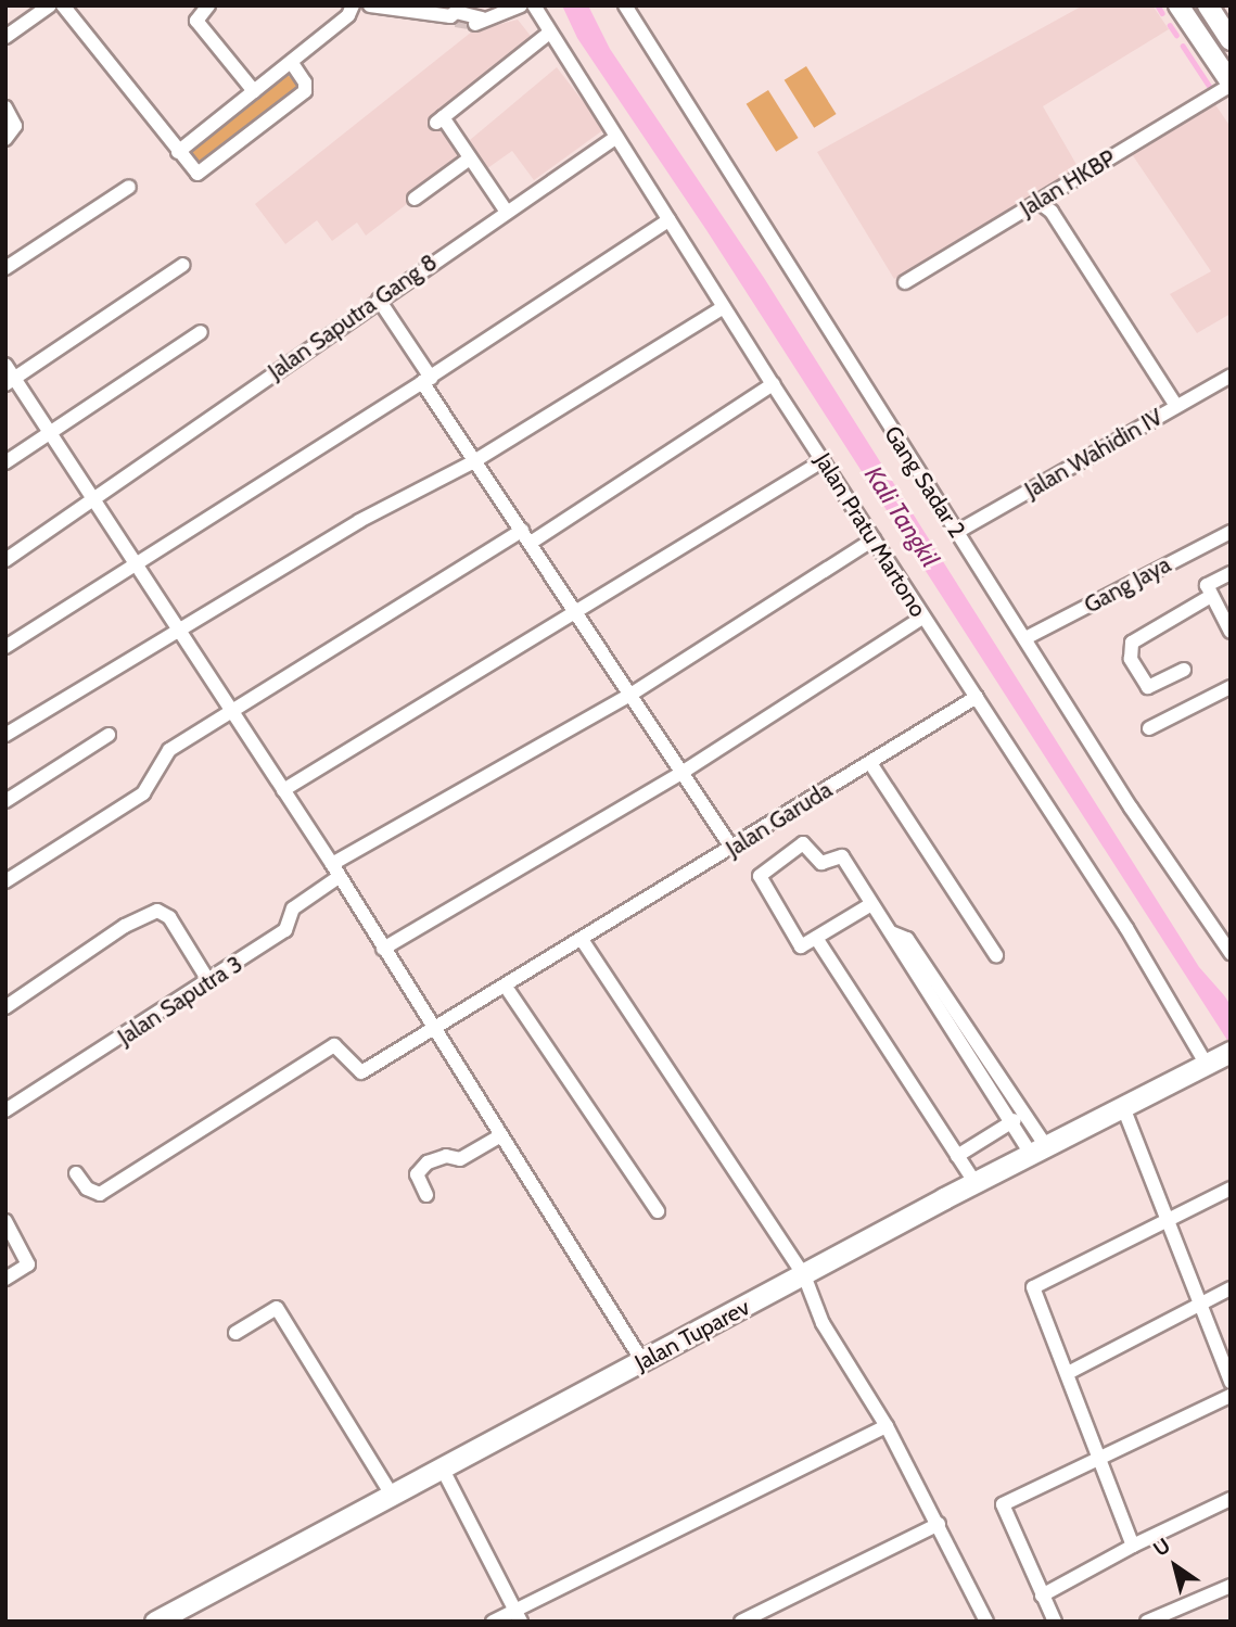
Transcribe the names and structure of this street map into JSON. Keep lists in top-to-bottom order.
{
  "streets": {
    "main road": ["Jalan Tuparev"],
    "street": [
      "Jalan HKBP",
      "Jalan Saputra Gang 8",
      "Jalan Wahidin IV",
      "Gang Sadar 2",
      "Jalan Pratu Martono",
      "Gang Jaya",
      "Jalan Garuda",
      "Jalan Saputra 3"
    ]
  },
  "crossings": [
    ["Jalan Saputra Gang 8", "Jalan Pratu Martono"],
    ["Jalan Wahidin IV", "Gang Sadar 2"],
    ["Gang Sadar 2", "Gang Jaya"],
    ["Jalan Pratu Martono", "Jalan Garuda"],
    ["Jalan Pratu Martono", "Jalan Saputra 3"],
    ["Jalan Pratu Martono", "Jalan Tuparev"]
  ],
  "water": ["Kali Tangkil"],
  "north": "top left"
}
